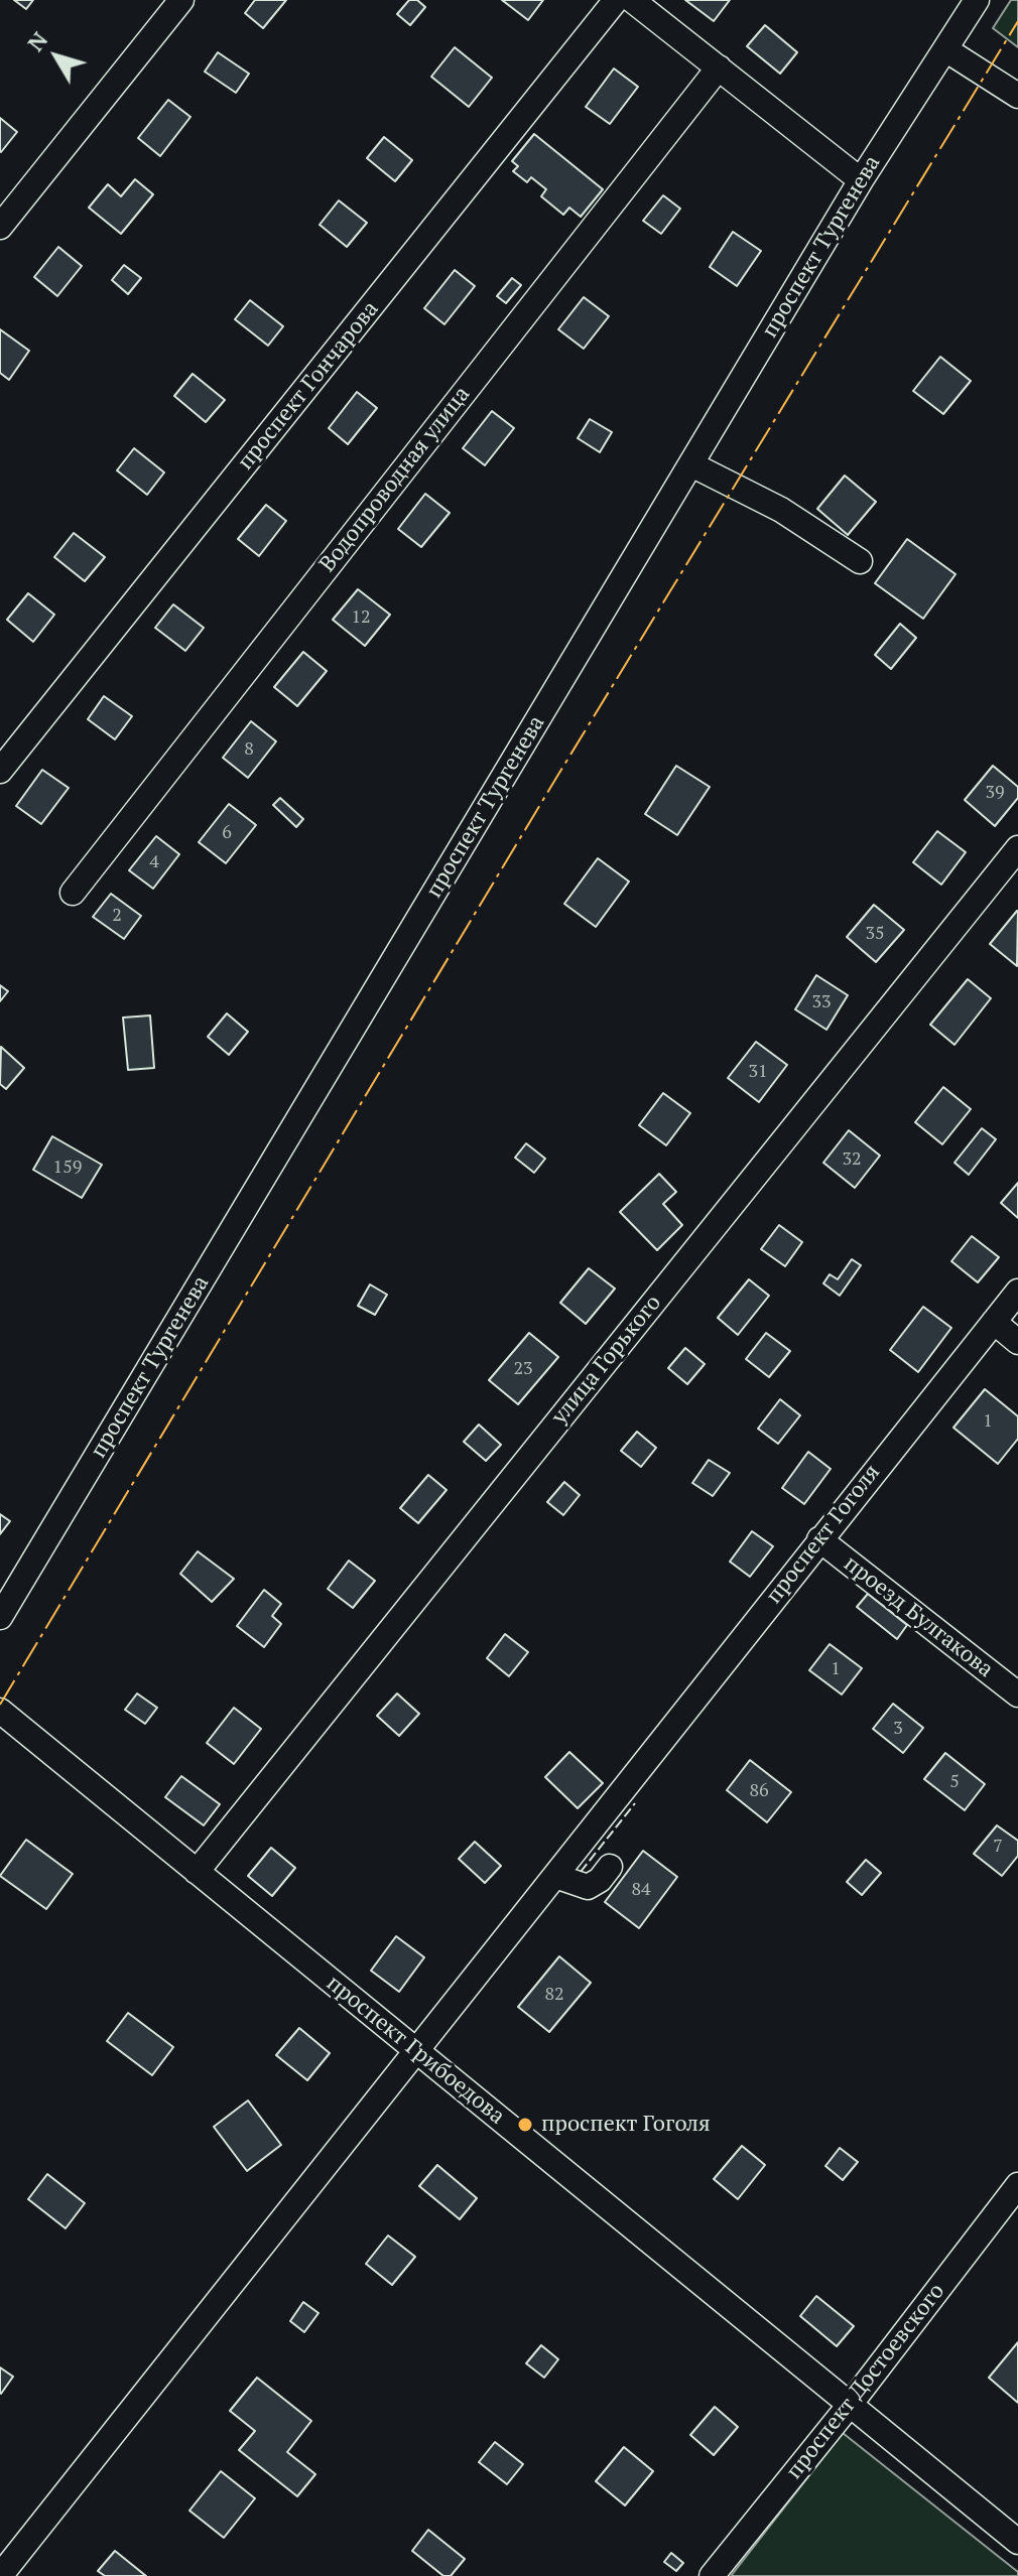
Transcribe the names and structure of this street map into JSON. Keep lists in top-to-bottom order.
{
  "streets": {
    "street": [
      "проспект Тургенева",
      "проспект Гончарова",
      "Водопроводная улица",
      "улица Горького",
      "проспект Гоголя",
      "проезд Булгакова",
      "проспект Грибоедова",
      "проспект Достоевского"
    ]
  },
  "crossings": [
    ["улица Горького", "проспект Грибоедова"],
    ["проспект Гоголя", "проезд Булгакова"],
    ["проспект Гоголя", "проспект Грибоедова"],
    ["проспект Грибоедова", "проспект Достоевского"]
  ],
  "places": ["проспект Гоголя"],
  "house_numbers": [
    "12",
    "8",
    "39",
    "6",
    "4",
    "2",
    "35",
    "33",
    "31",
    "32",
    "159",
    "23",
    "1",
    "1",
    "3",
    "5",
    "86",
    "7",
    "84",
    "82"
  ],
  "north": "top left"
}
